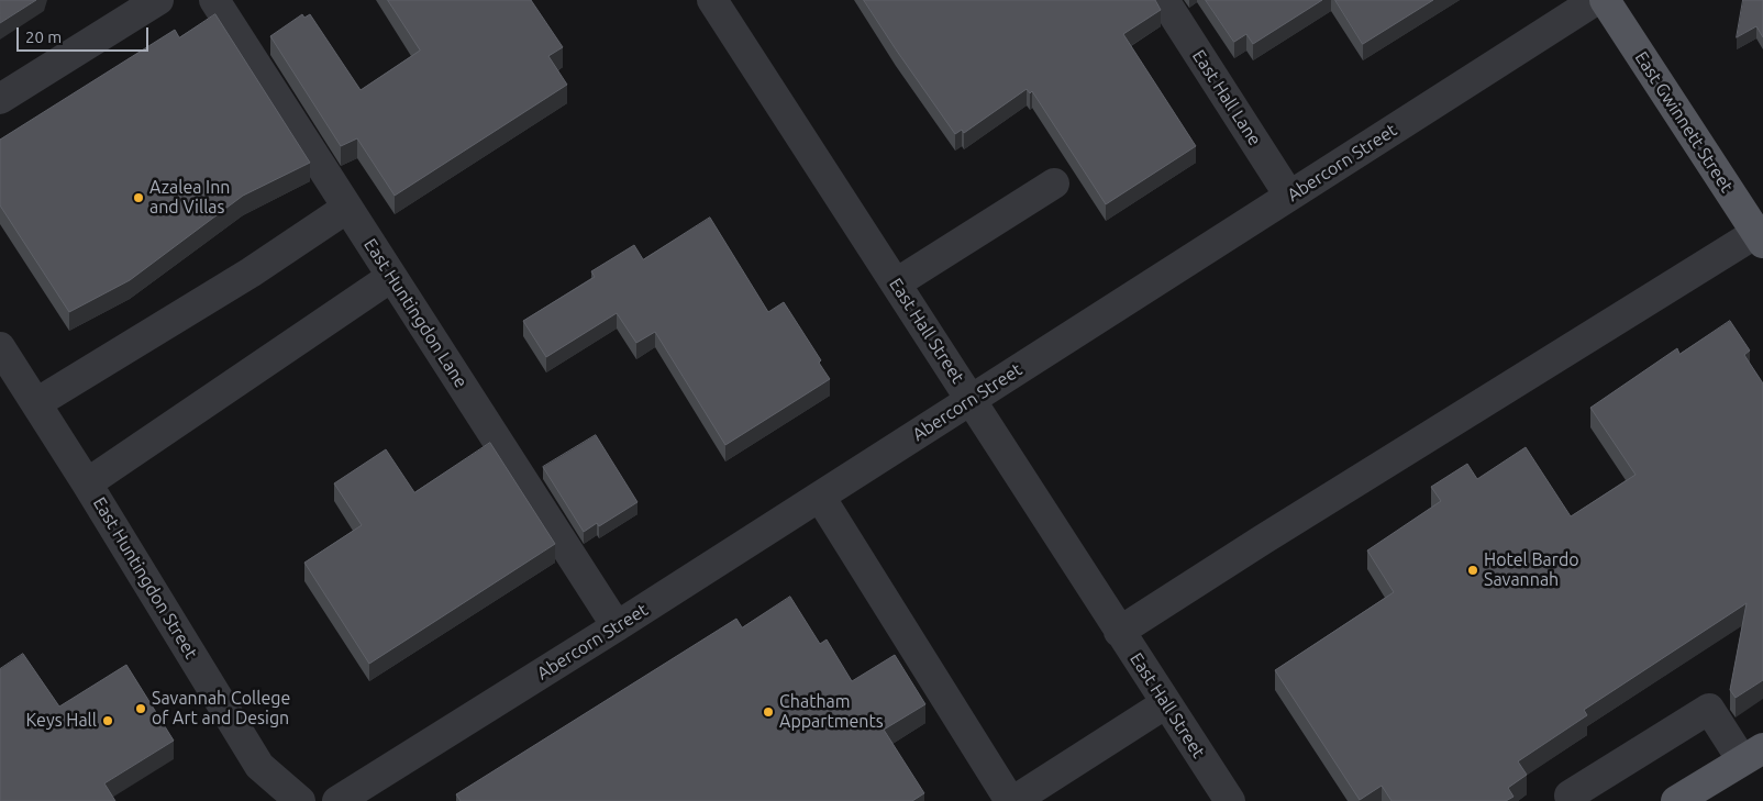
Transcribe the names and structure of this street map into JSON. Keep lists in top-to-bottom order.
{
  "streets": {
    "main road": ["East Gwinnett Street"],
    "street": [
      "East Hall Lane",
      "Abercorn Street",
      "East Huntingdon Lane",
      "East Hall Street",
      "East Huntingdon Street"
    ]
  },
  "crossings": [
    ["East Hall Lane", "Abercorn Street"],
    ["Abercorn Street", "East Huntingdon Lane"],
    ["Abercorn Street", "East Hall Street"]
  ],
  "places": [
    "Azalea Inn and Villas",
    "Hotel Bardo Savannah",
    "Savannah College of Art and Design",
    "Chatham Appartments",
    "Keys Hall"
  ],
  "scale_bar": "20 m"
}
